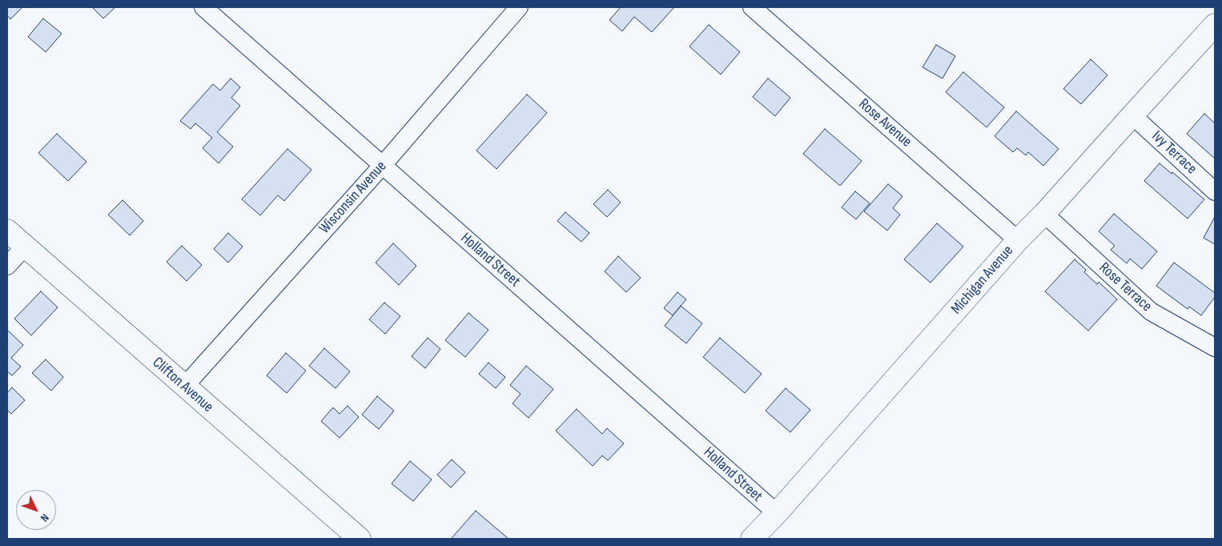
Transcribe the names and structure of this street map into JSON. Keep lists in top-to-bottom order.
{
  "streets": {
    "main road": ["Michigan Avenue", "Clifton Avenue"],
    "street": [
      "Rose Avenue",
      "Ivy Terrace",
      "Wisconsin Avenue",
      "Holland Street",
      "Rose Terrace"
    ]
  },
  "crossings": [
    ["Rose Avenue", "Michigan Avenue"],
    ["Ivy Terrace", "Michigan Avenue"],
    ["Wisconsin Avenue", "Holland Street"],
    ["Wisconsin Avenue", "Clifton Avenue"],
    ["Holland Street", "Michigan Avenue"],
    ["Michigan Avenue", "Rose Terrace"]
  ],
  "north": "bottom right"
}
